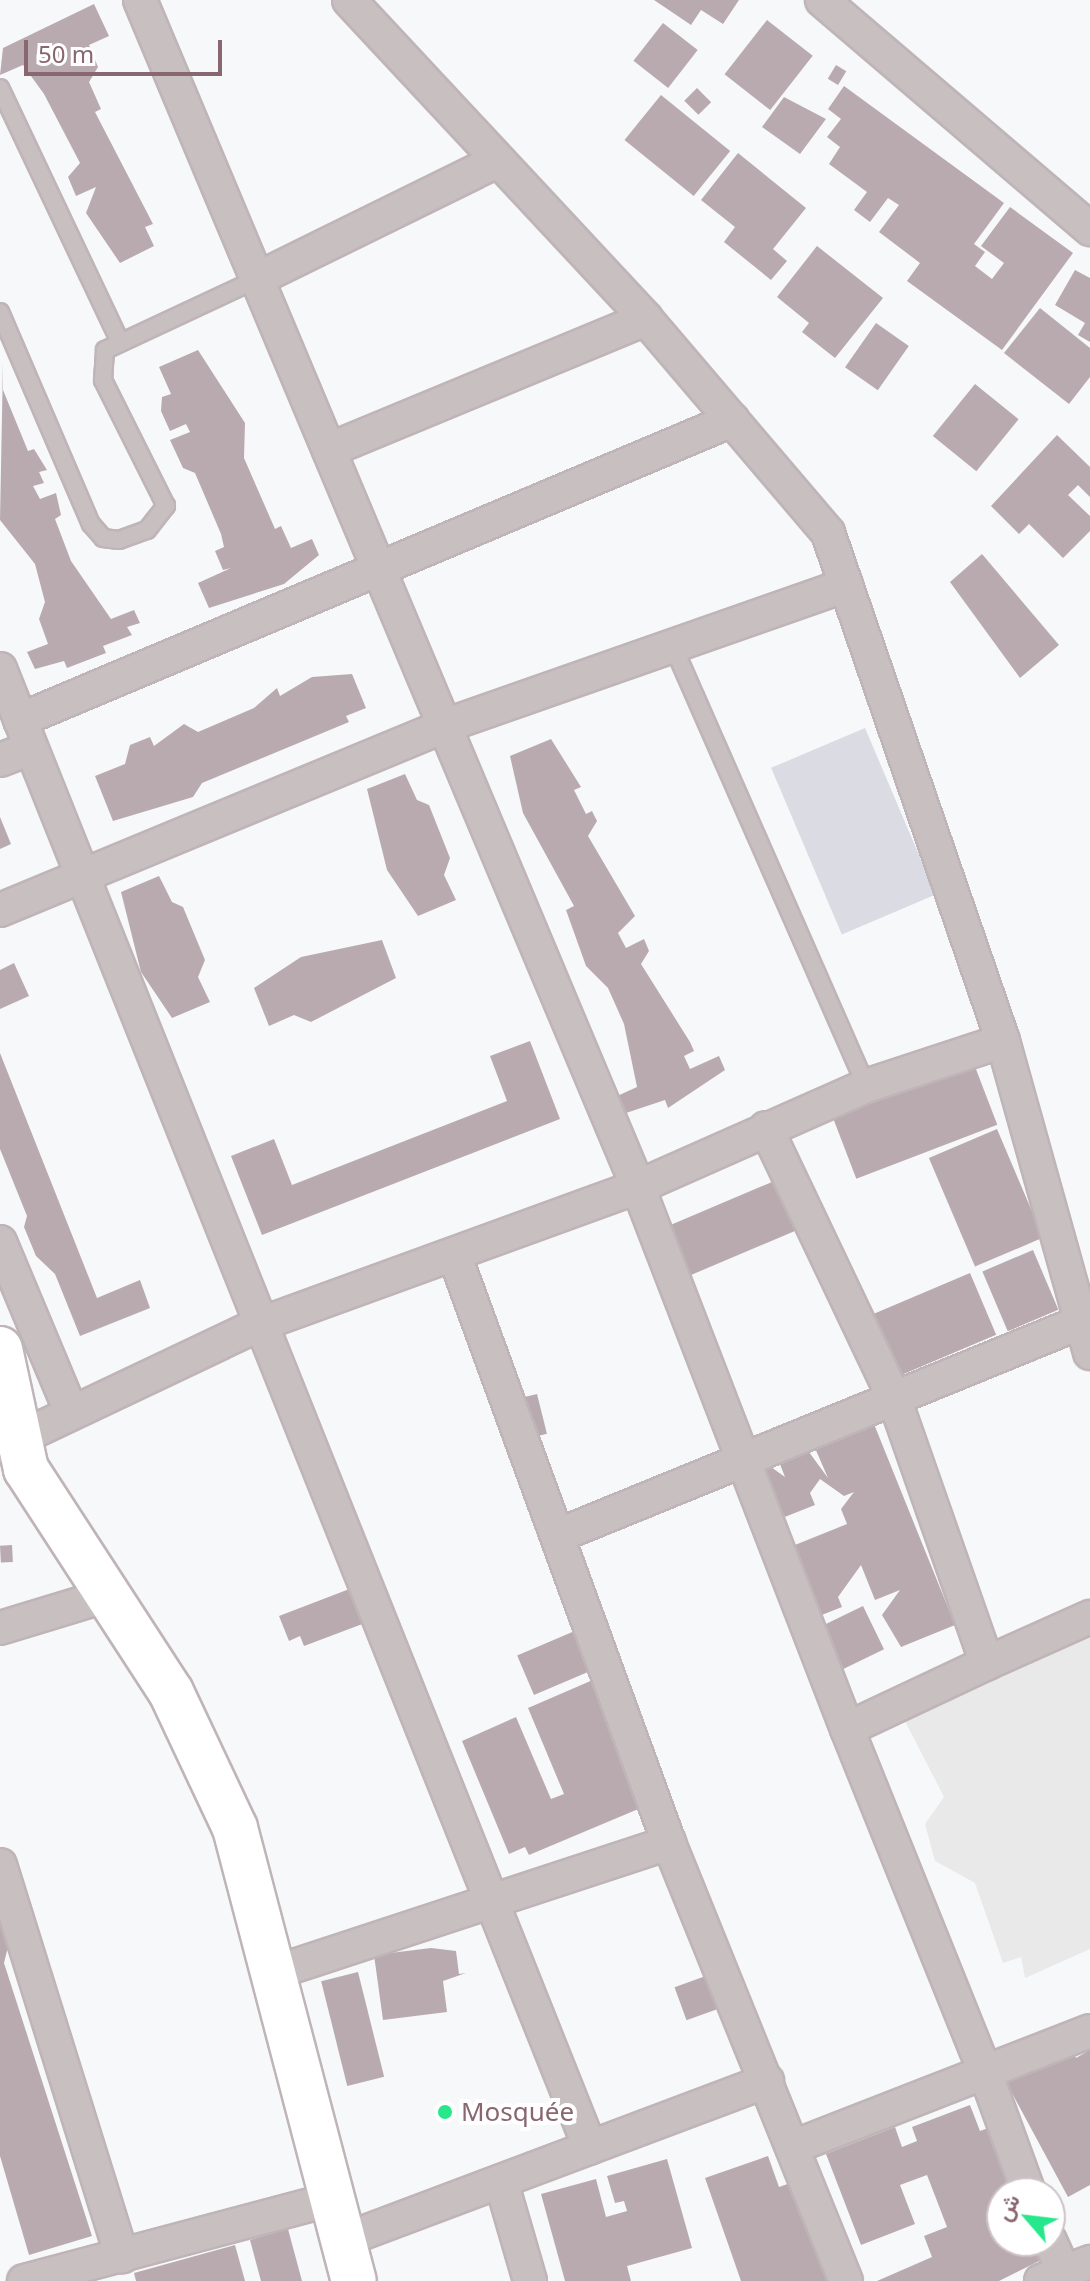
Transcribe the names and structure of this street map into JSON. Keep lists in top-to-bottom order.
{
  "places": ["Mosquée"],
  "scale_bar": "50 m",
  "north": "top left"
}
